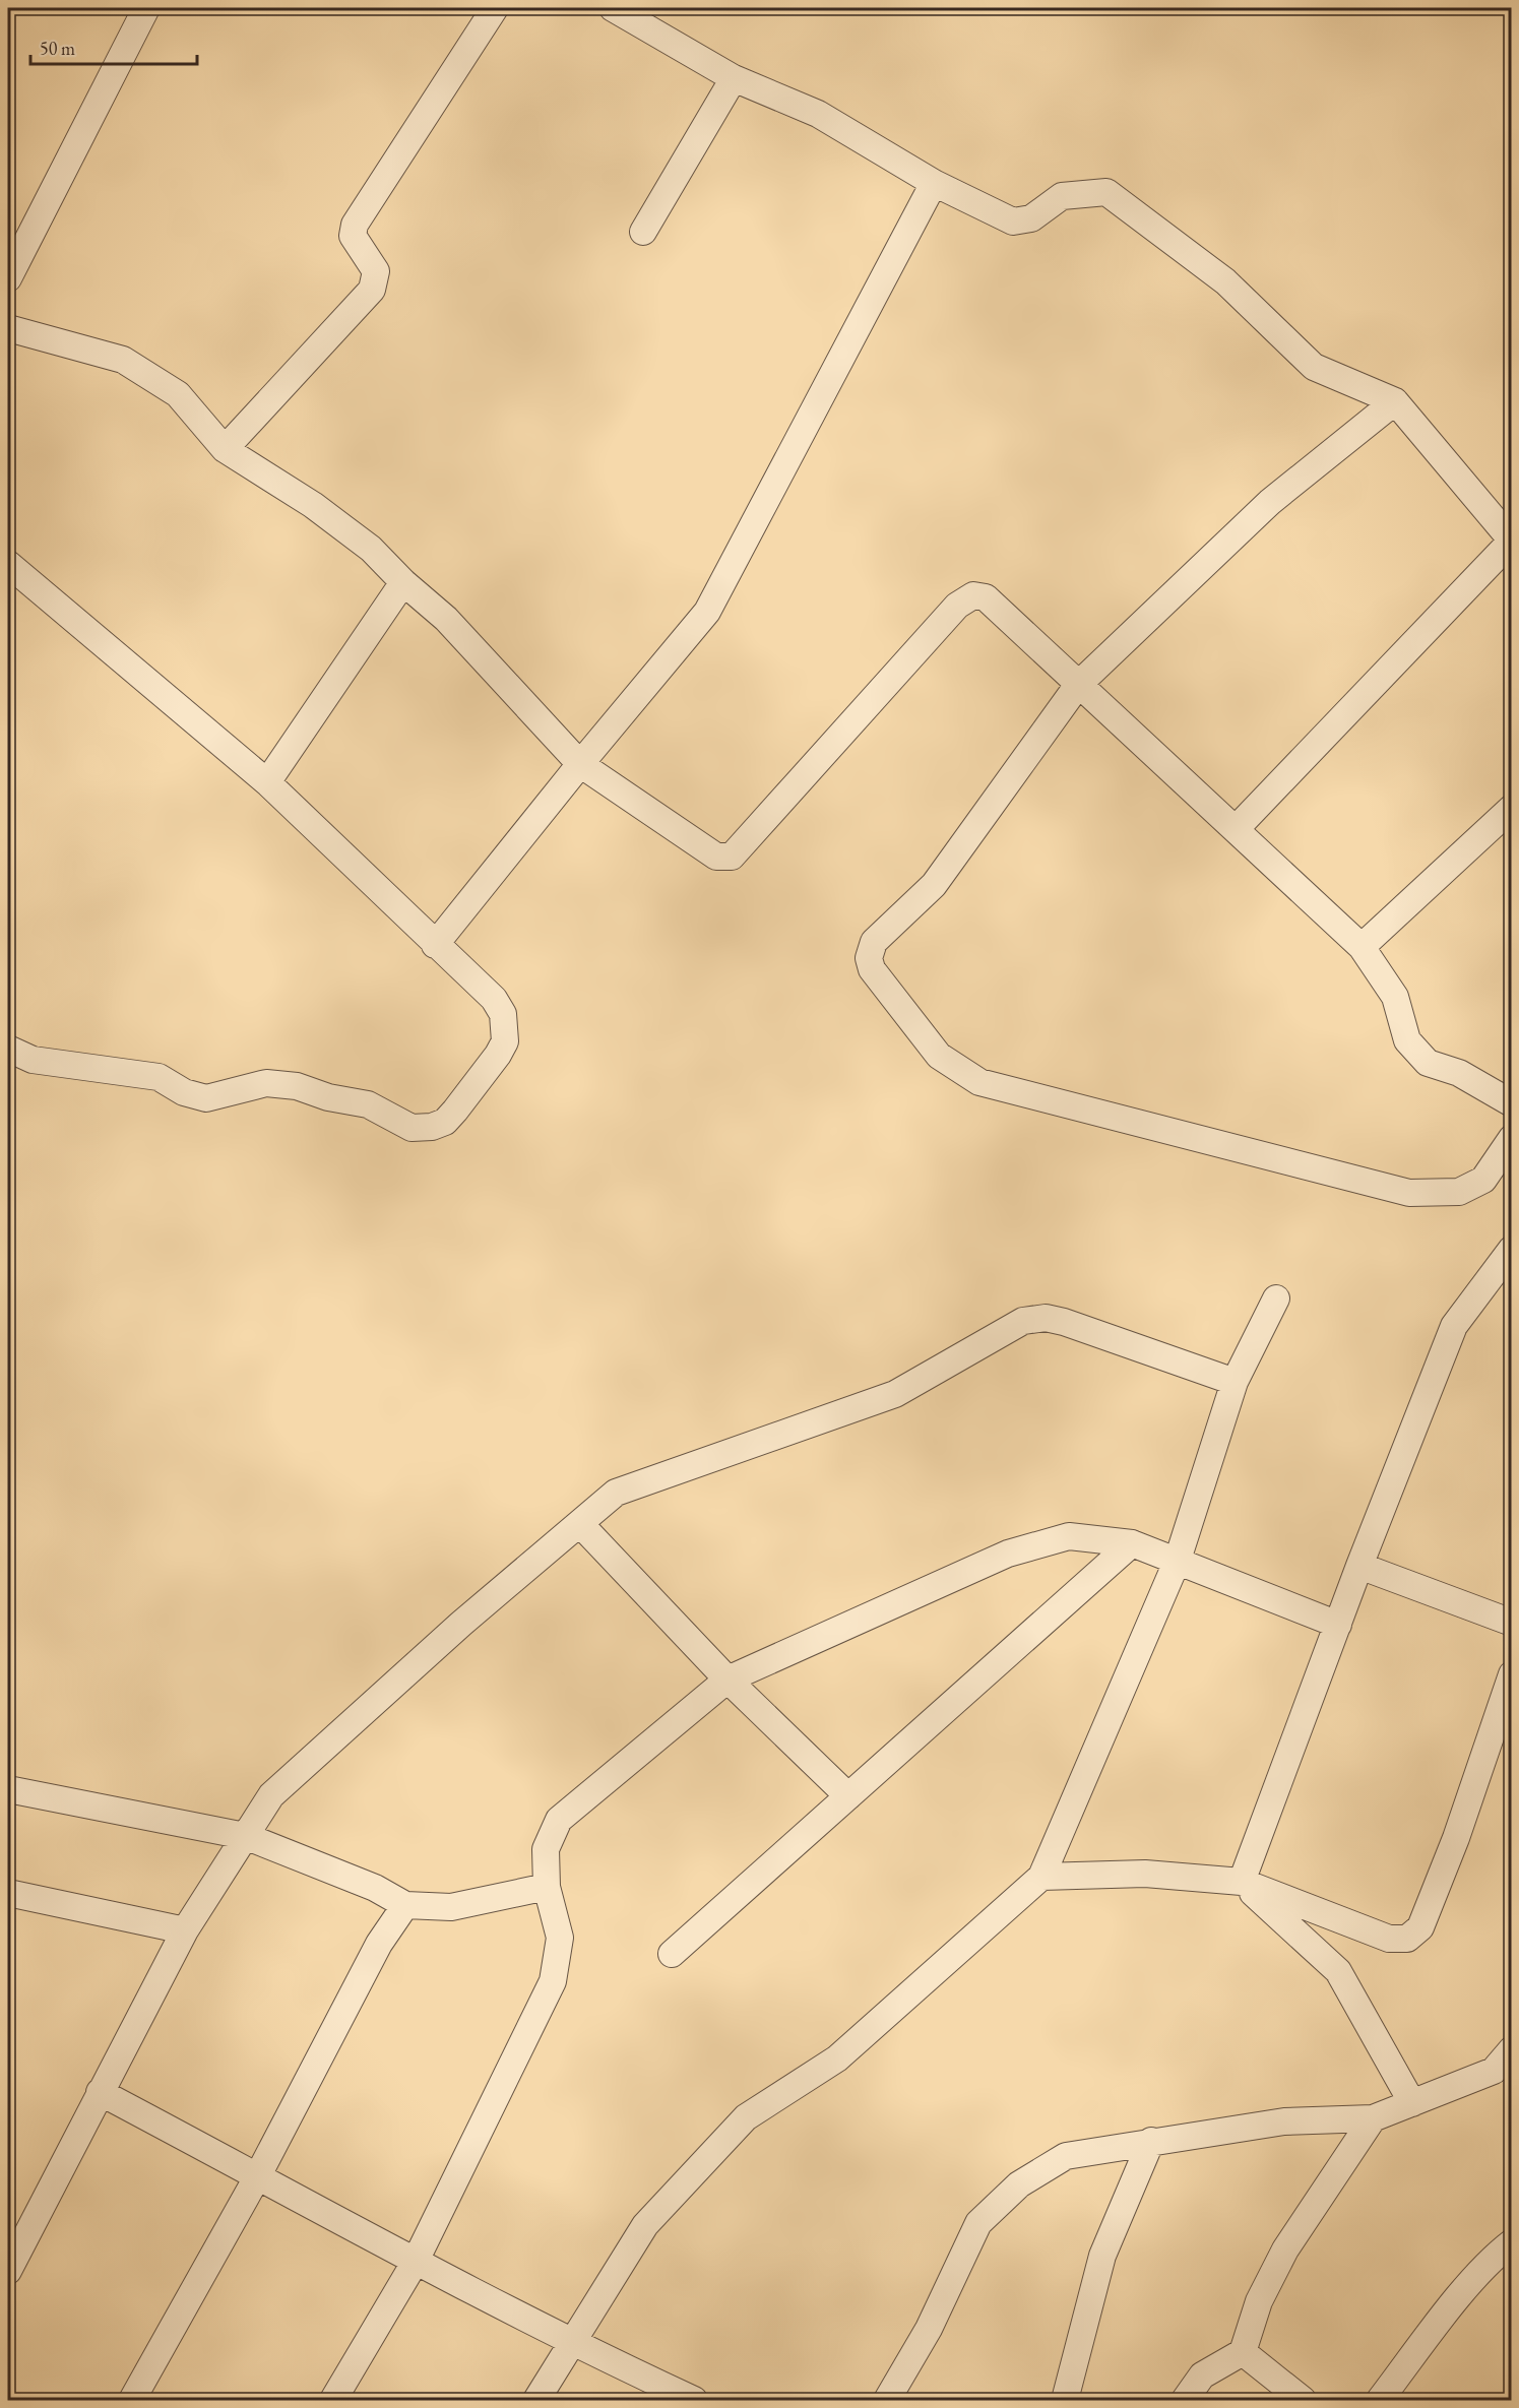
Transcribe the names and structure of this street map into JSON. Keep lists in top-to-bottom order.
{
  "scale_bar": "50 m"
}
